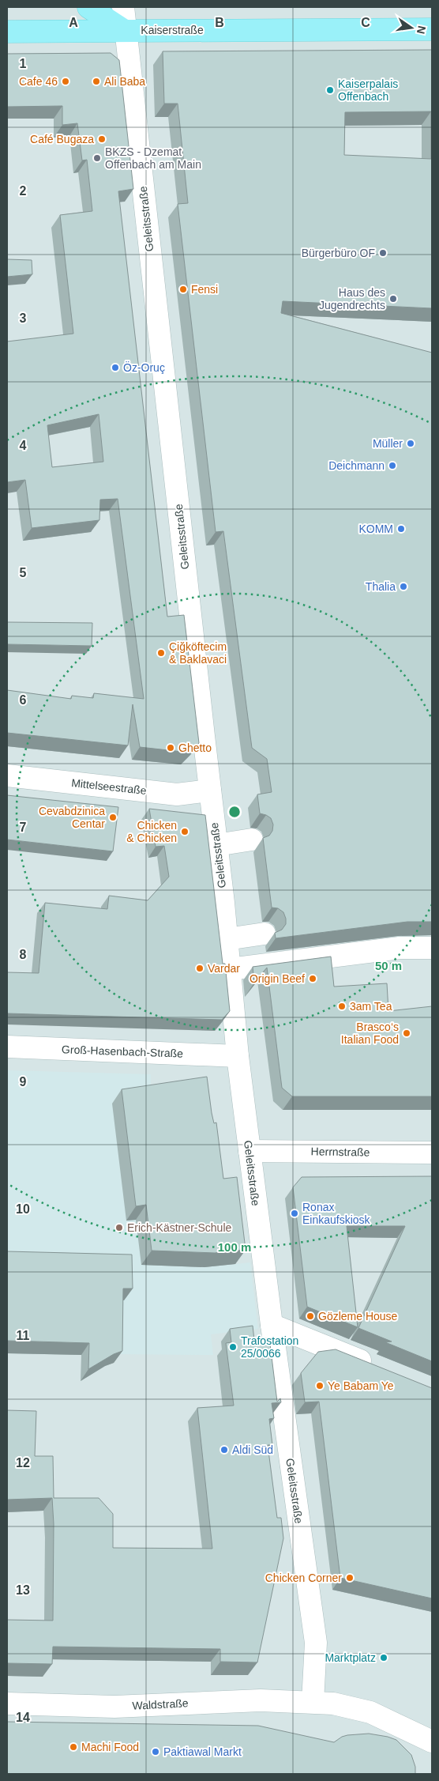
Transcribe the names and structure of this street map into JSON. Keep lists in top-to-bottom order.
{
  "streets": {
    "main road": ["Kaiserstraße"],
    "street": [
      "Geleitsstraße",
      "Mittelseestraße",
      "Groß-Hasenbach-Straße",
      "Herrnstraße",
      "Waldstraße"
    ]
  },
  "crossings": [
    ["Kaiserstraße", "Geleitsstraße"],
    ["Geleitsstraße", "Mittelseestraße"],
    ["Geleitsstraße", "Groß-Hasenbach-Straße"],
    ["Geleitsstraße", "Herrnstraße"],
    ["Geleitsstraße", "Waldstraße"]
  ],
  "places": [
    "Cafe 46",
    "Ali Baba",
    "Kaiserpalais Offenbach",
    "Café Bugaza",
    "BKZS - Dzemat Offenbach am Main",
    "Bürgerbüro OF",
    "Fensi",
    "Haus des Jugendrechts",
    "Öz-Oruç",
    "Müller",
    "Deichmann",
    "KOMM",
    "Thalia",
    "Çiğköftecim & Baklavaci",
    "Ghetto",
    "Cevabdzinica Centar",
    "Chicken & Chicken",
    "Vardar",
    "Origin Beef",
    "3am Tea",
    "Brasco‘s Italian Food",
    "Ronax Einkaufskiosk",
    "Erich-Kästner-Schule",
    "Gözleme House",
    "Trafostation 25/0066",
    "Ye Babam Ye",
    "Aldi Süd",
    "Chicken Corner",
    "Marktplatz",
    "Machi Food",
    "Paktiawal Markt"
  ],
  "north": "right",
  "grid": {
    "columns": ["A", "B", "C"],
    "rows": [
      "1",
      "2",
      "3",
      "4",
      "5",
      "6",
      "7",
      "8",
      "9",
      "10",
      "11",
      "12",
      "13",
      "14"
    ]
  },
  "rings": ["50 m", "100 m"]
}
